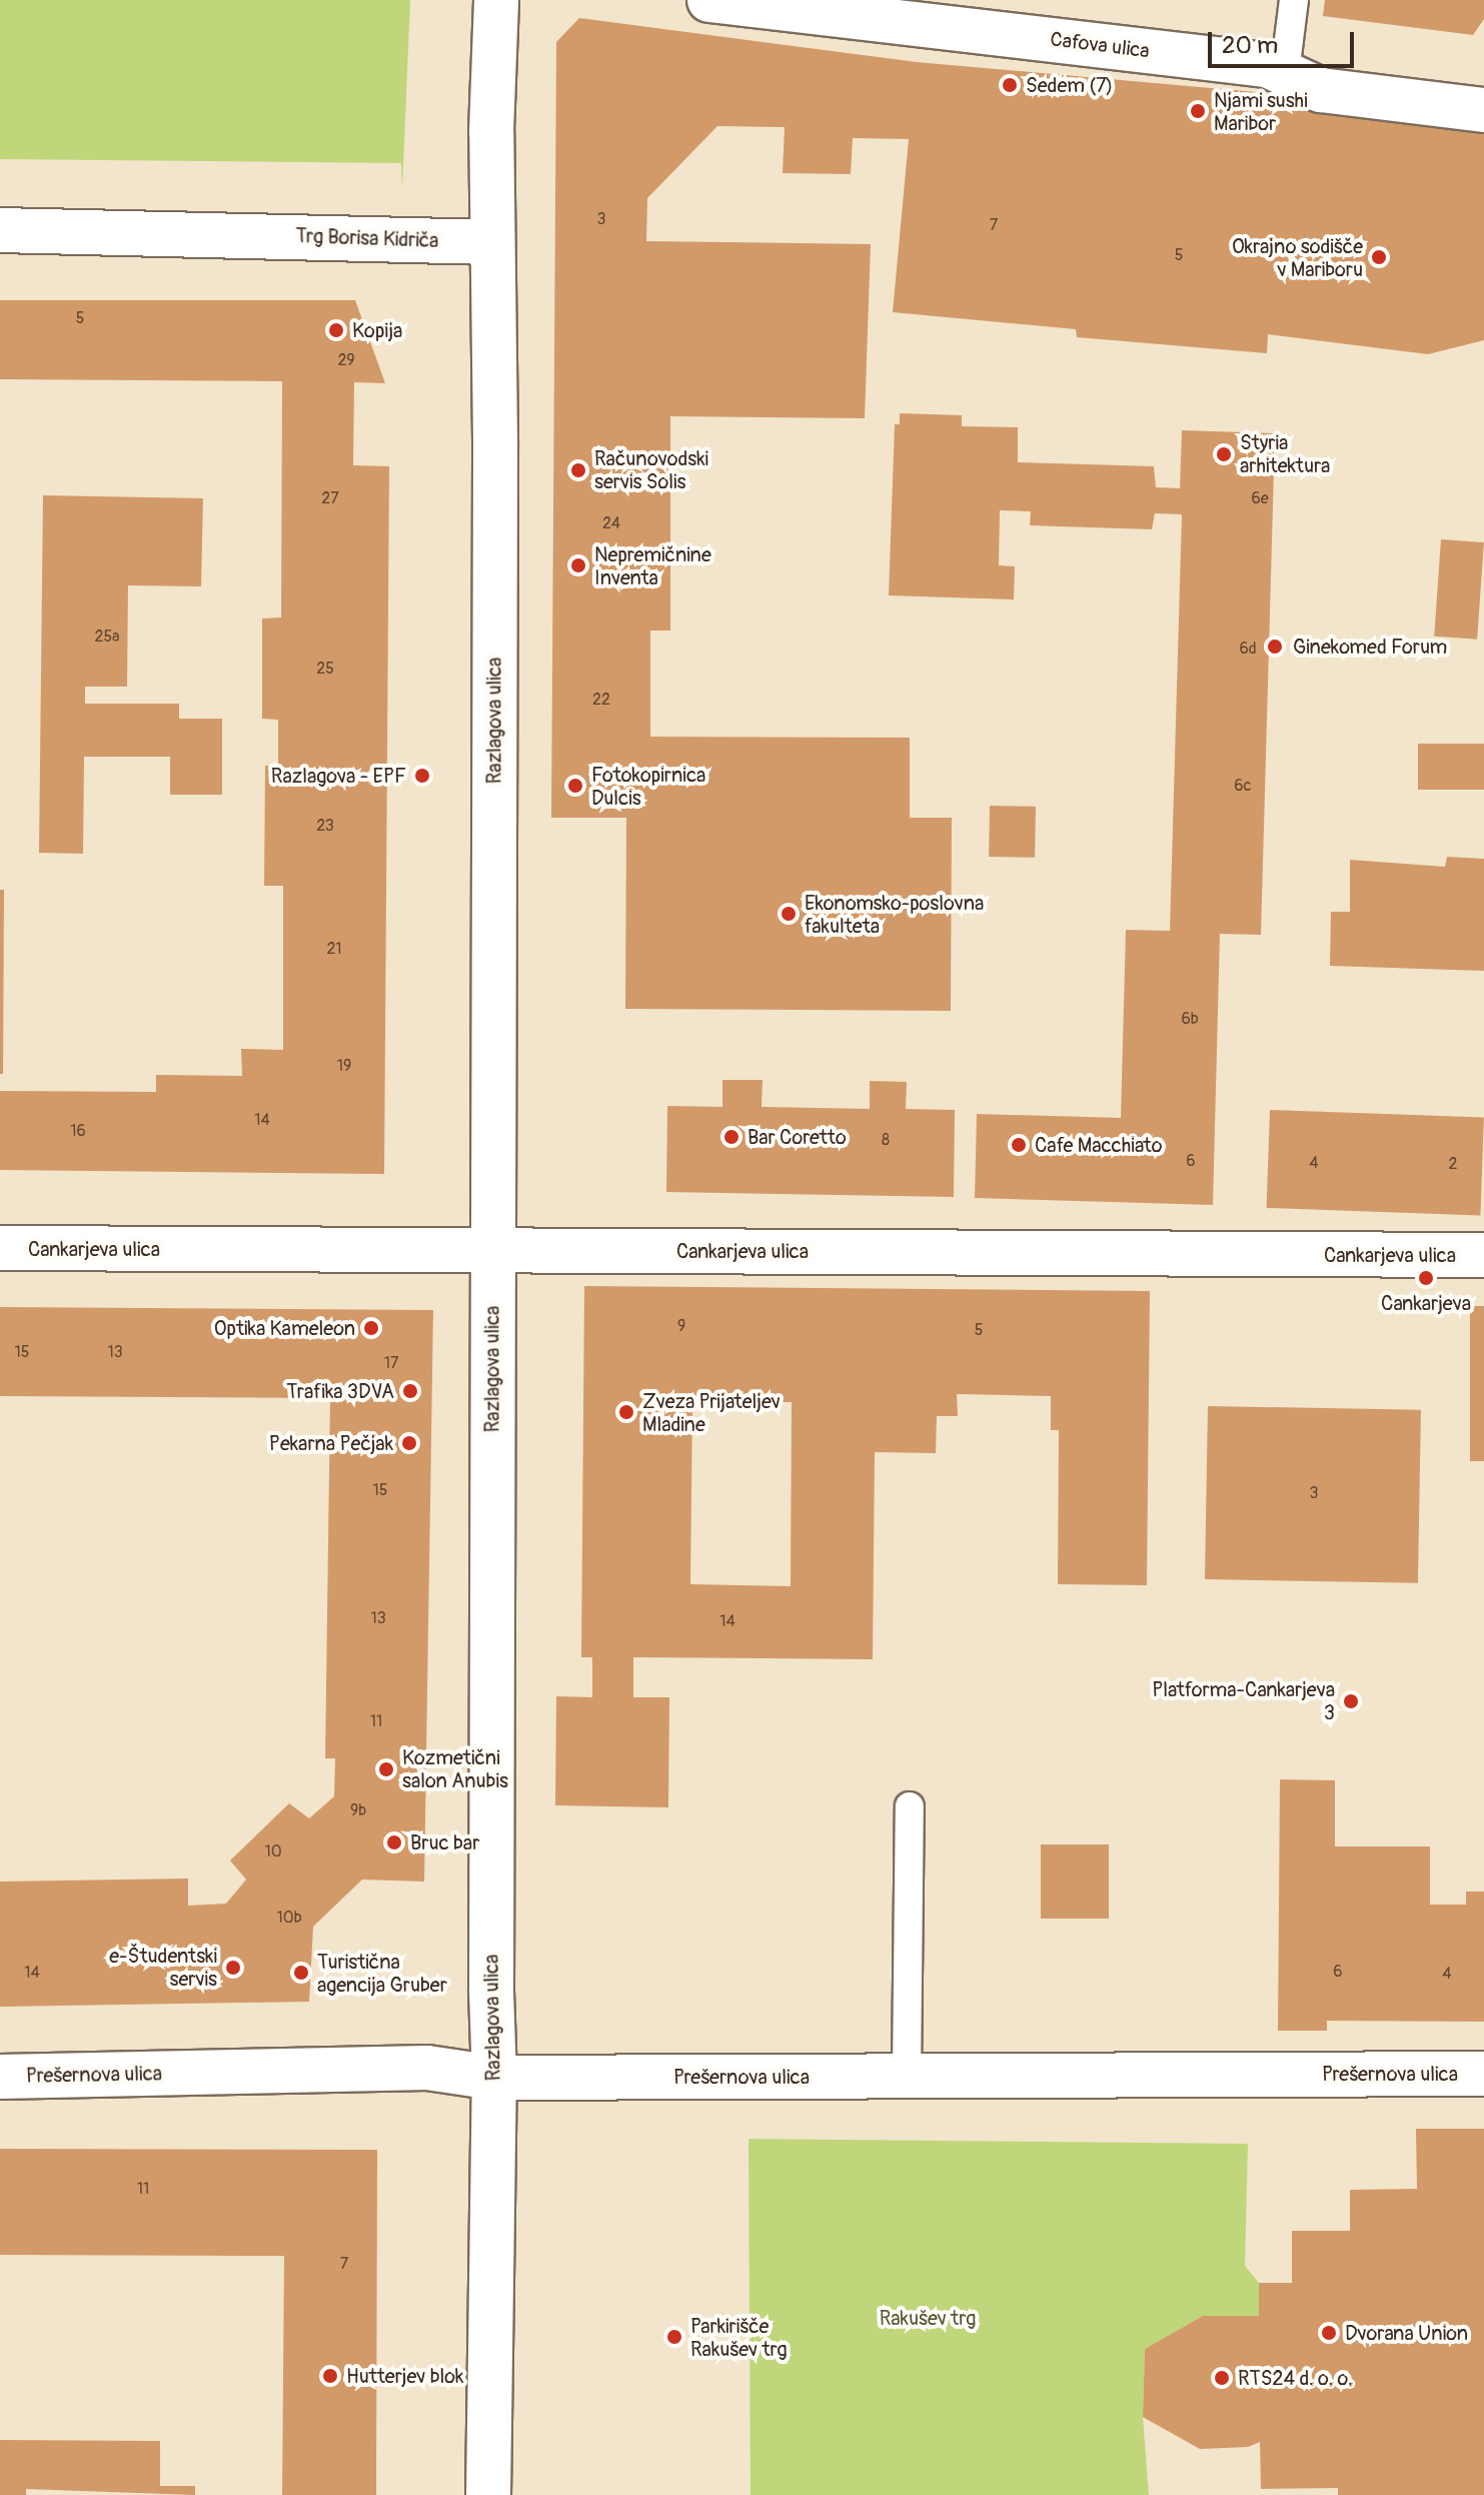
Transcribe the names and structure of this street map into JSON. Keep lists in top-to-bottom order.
{
  "streets": {
    "street": [
      "Cafova ulica",
      "Trg Borisa Kidriča",
      "Razlagova ulica",
      "Cankarjeva ulica",
      "Prešernova ulica"
    ]
  },
  "crossings": [
    ["Trg Borisa Kidriča", "Razlagova ulica"],
    ["Razlagova ulica", "Cankarjeva ulica"],
    ["Razlagova ulica", "Prešernova ulica"]
  ],
  "parks": ["Rakušev trg"],
  "places": [
    "Sedem (7)",
    "Njami sushi Maribor",
    "Okrajno sodišče v Mariboru",
    "Kopija",
    "Styria arhitektura",
    "Računovodski servis Solis",
    "Nepremičnine Inventa",
    "Ginekomed Forum",
    "Razlagova - EPF",
    "Fotokopirnica Dulcis",
    "Ekonomsko-poslovna fakulteta",
    "Bar Coretto",
    "Cafe Macchiato",
    "Cankarjeva",
    "Optika Kameleon",
    "Trafika 3DVA",
    "Zveza Prijateljev Mladine",
    "Pekarna Pečjak",
    "Platforma-Cankarjeva 3",
    "Kozmetični salon Anubis",
    "Bruc bar",
    "e-Študentski servis",
    "Turistična agencija Gruber",
    "Dvorana Union",
    "Parkirišče Rakušev trg",
    "Hutterjev blok",
    "RTS24 d. o. o."
  ],
  "house_numbers": [
    "3",
    "7",
    "5",
    "5",
    "29",
    "27",
    "6e",
    "24",
    "25a",
    "6d",
    "25",
    "22",
    "6c",
    "23",
    "21",
    "6b",
    "19",
    "14",
    "16",
    "8",
    "6",
    "4",
    "2",
    "9",
    "5",
    "15",
    "13",
    "17",
    "15",
    "3",
    "13",
    "14",
    "11",
    "9b",
    "10",
    "10b",
    "6",
    "14",
    "4",
    "11",
    "7"
  ],
  "scale_bar": "20 m"
}
